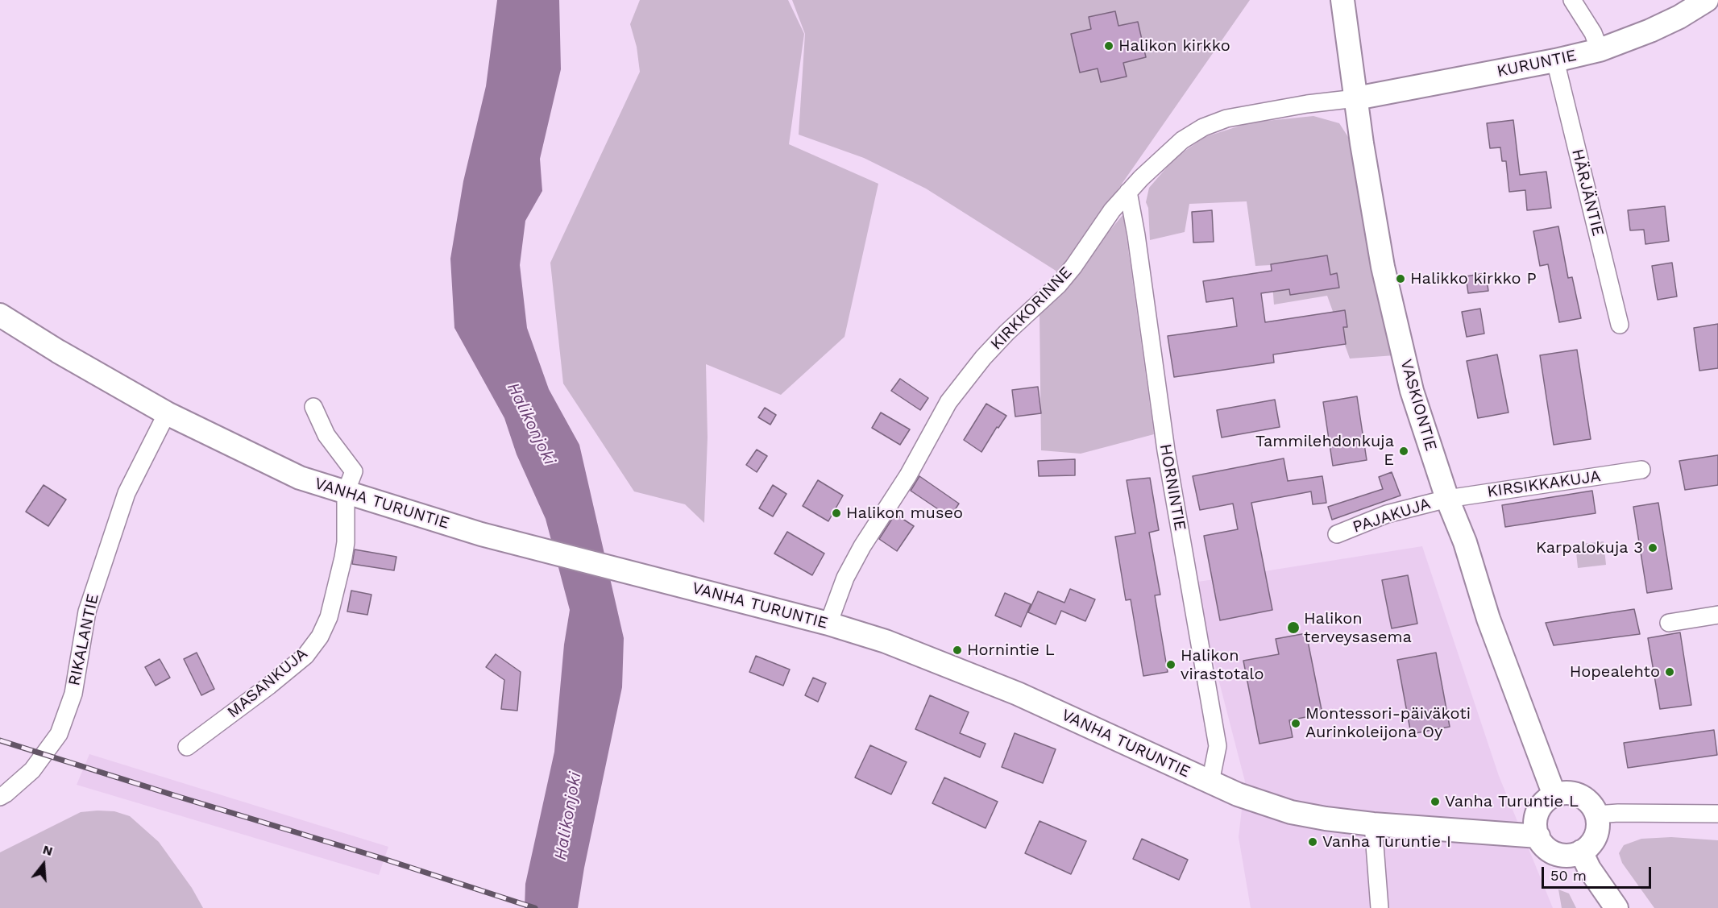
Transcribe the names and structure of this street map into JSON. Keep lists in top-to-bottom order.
{
  "streets": {
    "street": [
      "KURUNTIE",
      "HÄRJÄNTIE",
      "KIRKKORINNE",
      "VASKIONTIE",
      "KIRSIKKAKUJA",
      "HORNINTIE",
      "VANHA TURUNTIE",
      "PAJAKUJA",
      "RIKALANTIE",
      "MASANKUJA"
    ]
  },
  "crossings": [
    ["KURUNTIE", "HÄRJÄNTIE"],
    ["KURUNTIE", "KIRKKORINNE"],
    ["KURUNTIE", "VASKIONTIE"],
    ["KIRKKORINNE", "VASKIONTIE"],
    ["KIRKKORINNE", "HORNINTIE"],
    ["KIRKKORINNE", "VANHA TURUNTIE"],
    ["VASKIONTIE", "KIRSIKKAKUJA"],
    ["VASKIONTIE", "VANHA TURUNTIE"],
    ["VASKIONTIE", "PAJAKUJA"],
    ["KIRSIKKAKUJA", "PAJAKUJA"],
    ["HORNINTIE", "VANHA TURUNTIE"],
    ["VANHA TURUNTIE", "RIKALANTIE"],
    ["VANHA TURUNTIE", "MASANKUJA"]
  ],
  "water": ["Halikonjoki"],
  "places": [
    "Halikon kirkko",
    "Halikko kirkko P",
    "Tammilehdonkuja E",
    "Halikon museo",
    "Karpalokuja 3",
    "Halikon terveysasema",
    "Hornintie L",
    "Halikon virastotalo",
    "Hopealehto",
    "Montessori-päiväkoti Aurinkoleijona Oy",
    "Vanha Turuntie L",
    "Vanha Turuntie I"
  ],
  "scale_bar": "50 m",
  "north": "top"
}
